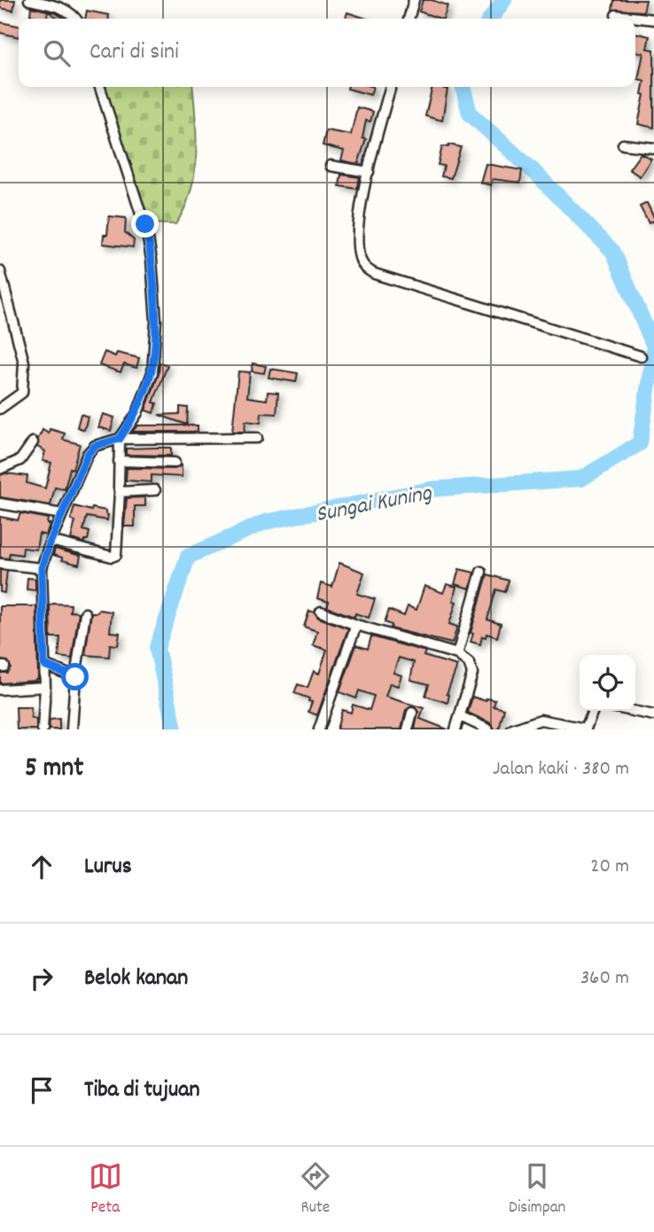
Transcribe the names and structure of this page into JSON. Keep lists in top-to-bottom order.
{
  "water": ["Sungai Kuning"],
  "page": {
    "search": "Cari di sini",
    "heading": ["5 mnt", "Jalan kaki · 380 m"],
    "list": [
      ["Lurus", "20 m"],
      ["Belok kanan", "360 m"],
      "Tiba di tujuan"
    ],
    "nav": ["Peta", "Rute", "Disimpan"]
  }
}
